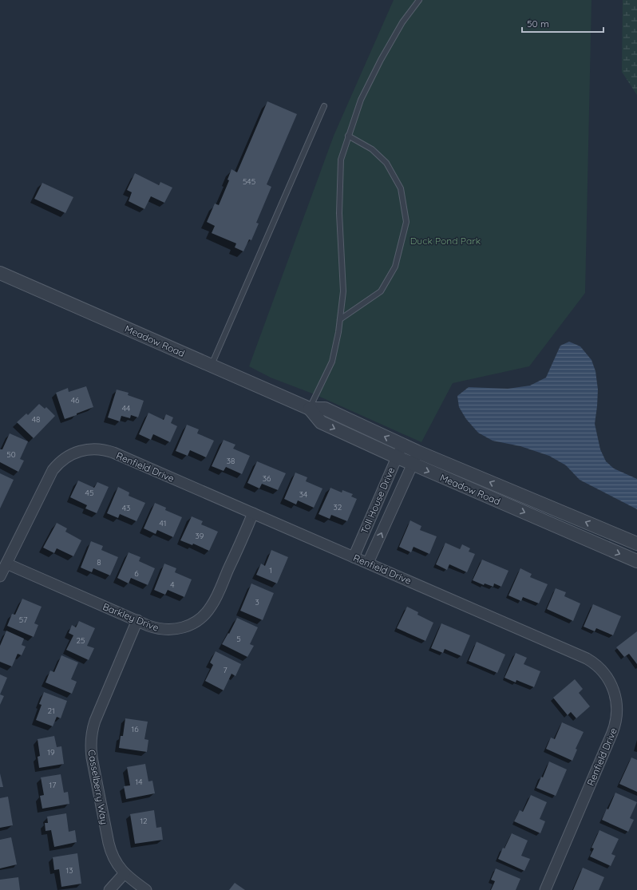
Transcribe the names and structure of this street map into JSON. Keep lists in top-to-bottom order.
{
  "streets": {
    "street": [
      "Meadow Road",
      "Renfield Drive",
      "Toll House Drive",
      "Barkley Drive",
      "Casselberry Way"
    ]
  },
  "crossings": [
    ["Meadow Road", "Toll House Drive"],
    ["Renfield Drive", "Toll House Drive"],
    ["Renfield Drive", "Barkley Drive"],
    ["Barkley Drive", "Casselberry Way"]
  ],
  "parks": ["Duck Pond Park"],
  "house_numbers": [
    "545",
    "46",
    "44",
    "48",
    "50",
    "38",
    "36",
    "45",
    "34",
    "32",
    "43",
    "41",
    "39",
    "8",
    "1",
    "6",
    "4",
    "3",
    "57",
    "5",
    "25",
    "7",
    "21",
    "16",
    "19",
    "14",
    "17",
    "12",
    "13"
  ],
  "scale_bar": "50 m"
}
